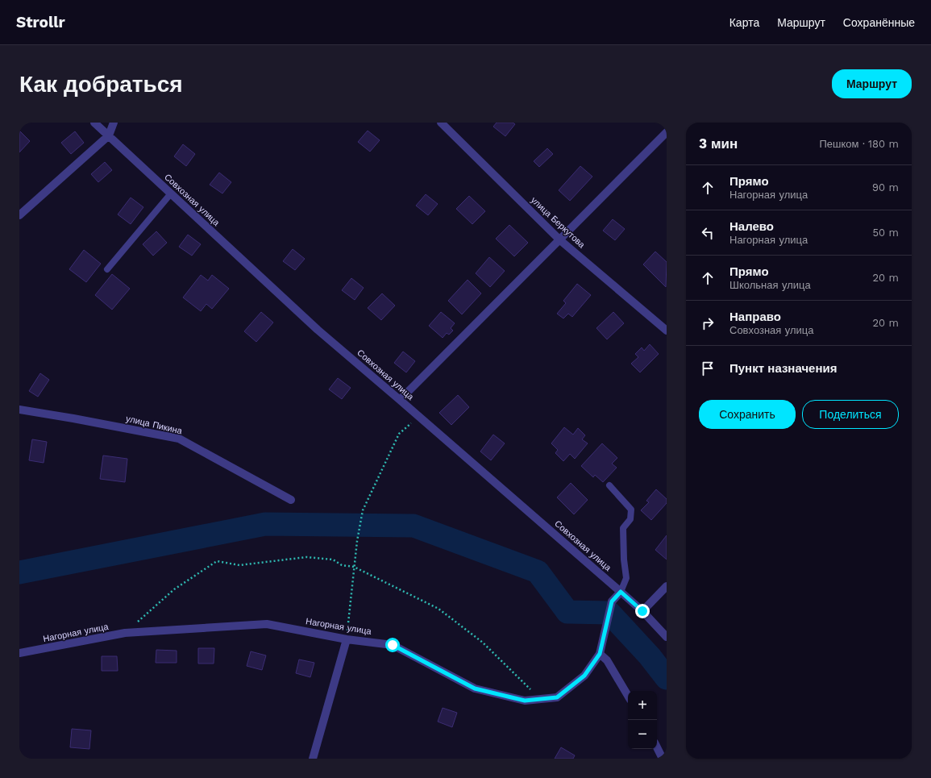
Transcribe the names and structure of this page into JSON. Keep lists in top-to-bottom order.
{
  "streets": {
    "street": [
      "Совхозная улица",
      "улица Беркутова",
      "улица Пикина",
      "Нагорная улица"
    ]
  },
  "crossings": [
    ["Совхозная улица", "Нагорная улица"]
  ],
  "page": {
    "header": "Strollr",
    "nav": ["Карта", "Маршрут", "Сохранённые"],
    "buttons": [
      "Маршрут",
      ["Сохранить", "Поделиться"]
    ],
    "title": "Как добраться",
    "heading": ["3 мин", "Пешком · 180 m"],
    "list": [
      ["Прямо", "Нагорная улица", "90 m"],
      ["Налево", "Нагорная улица", "50 m"],
      ["Прямо", "Школьная улица", "20 m"],
      ["Направо", "Совхозная улица", "20 m"],
      "Пункт назначения"
    ],
    "map_buttons": ["+", "−"]
  }
}
